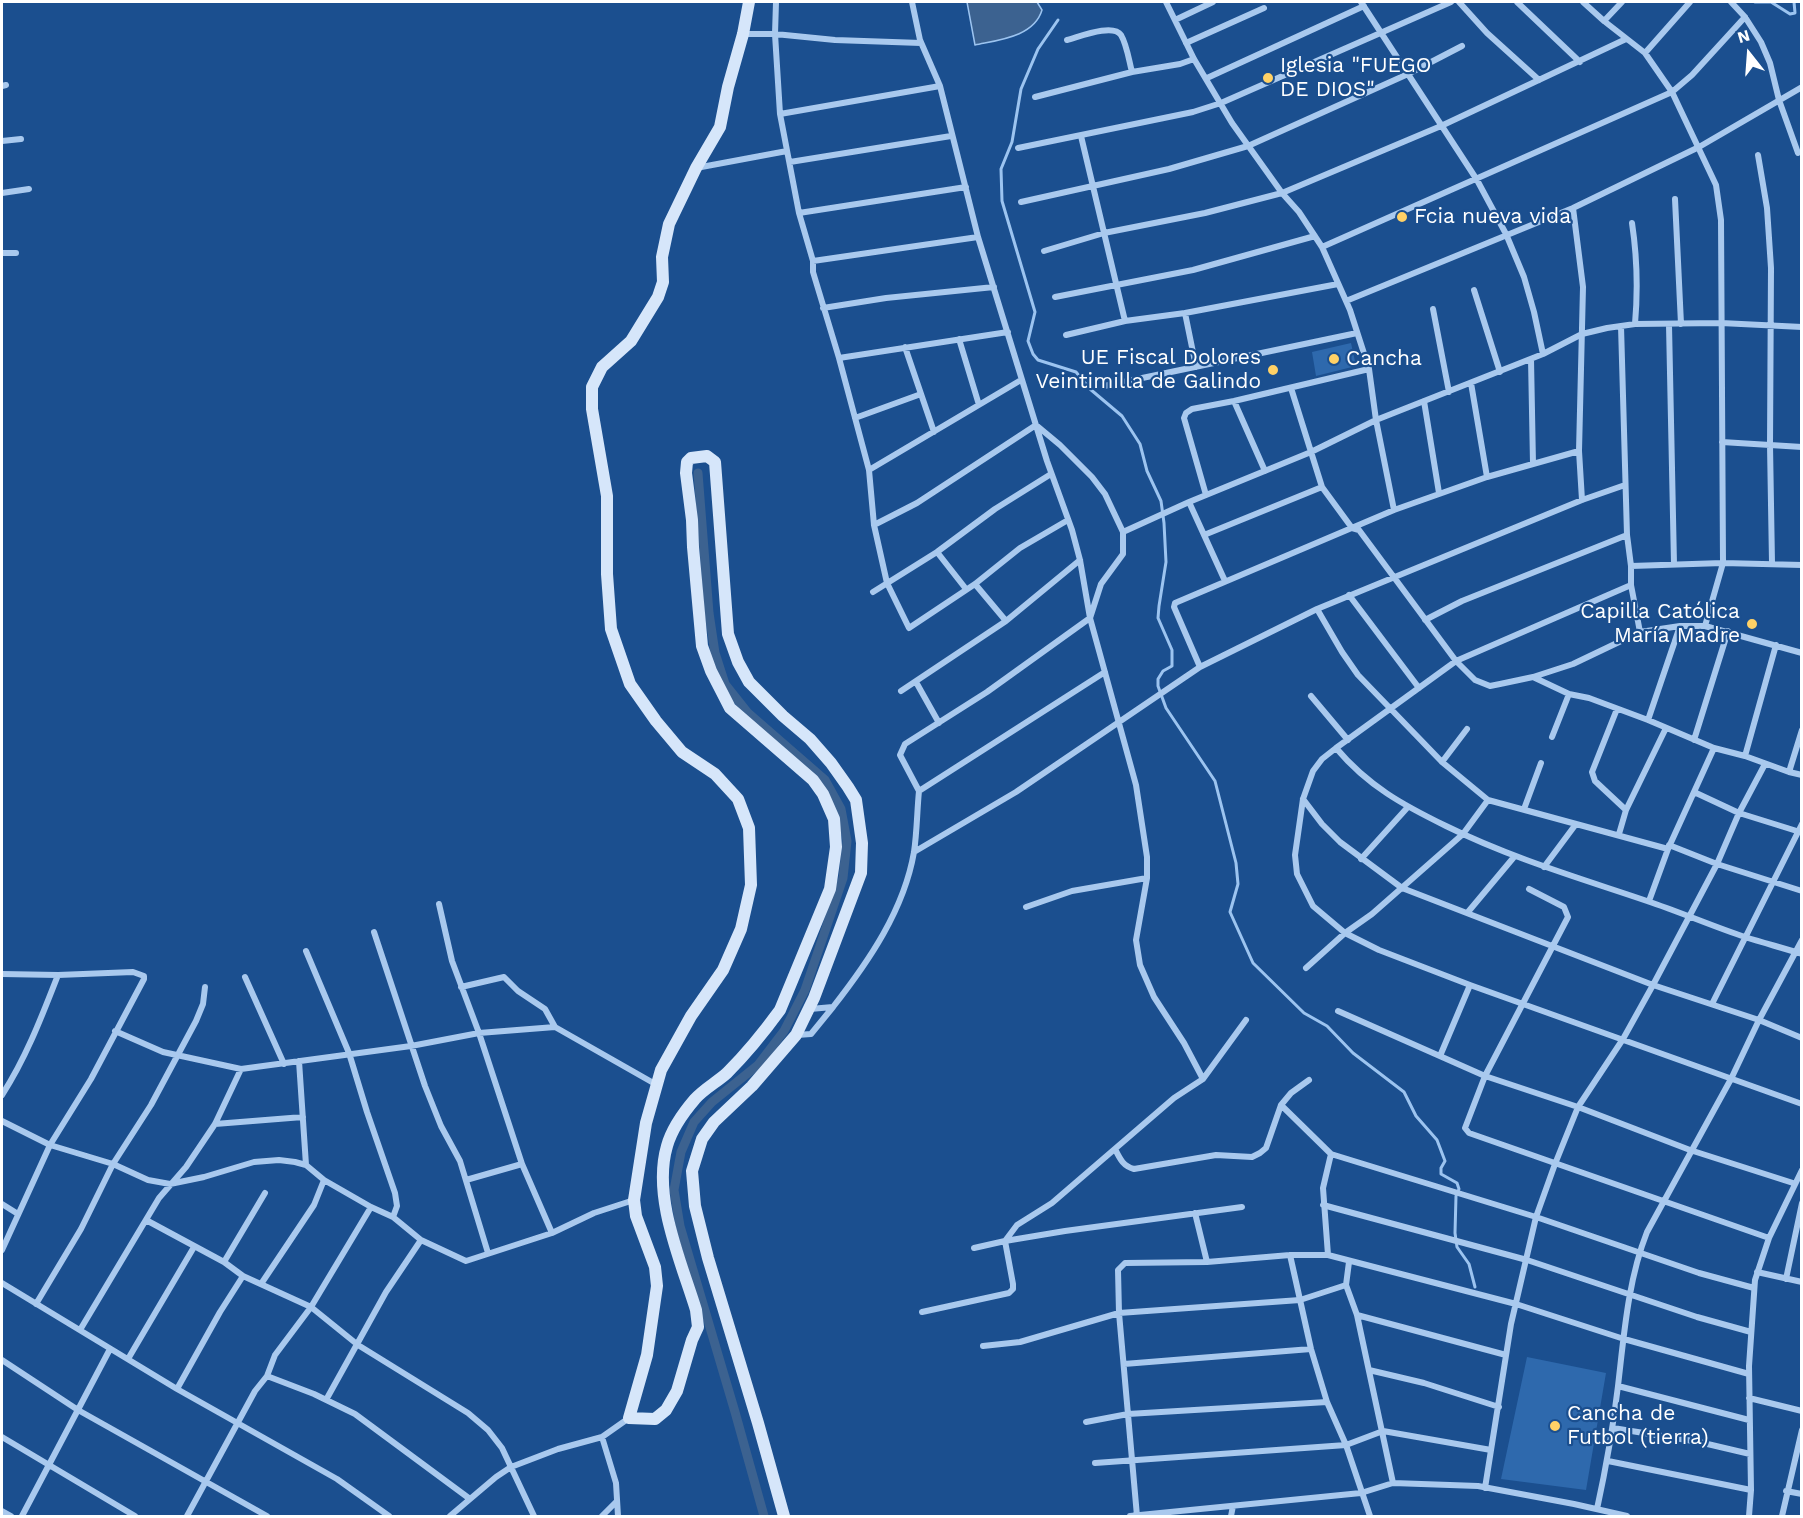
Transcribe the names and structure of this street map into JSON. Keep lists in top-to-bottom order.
{
  "places": [
    "Iglesia \"FUEGO DE DIOS\"",
    "Fcia nueva vida",
    "Cancha",
    "UE Fiscal Dolores Veintimilla de Galindo",
    "Capilla Católica María Madre",
    "Cancha de Futbol (tierra)"
  ],
  "north": "top"
}
